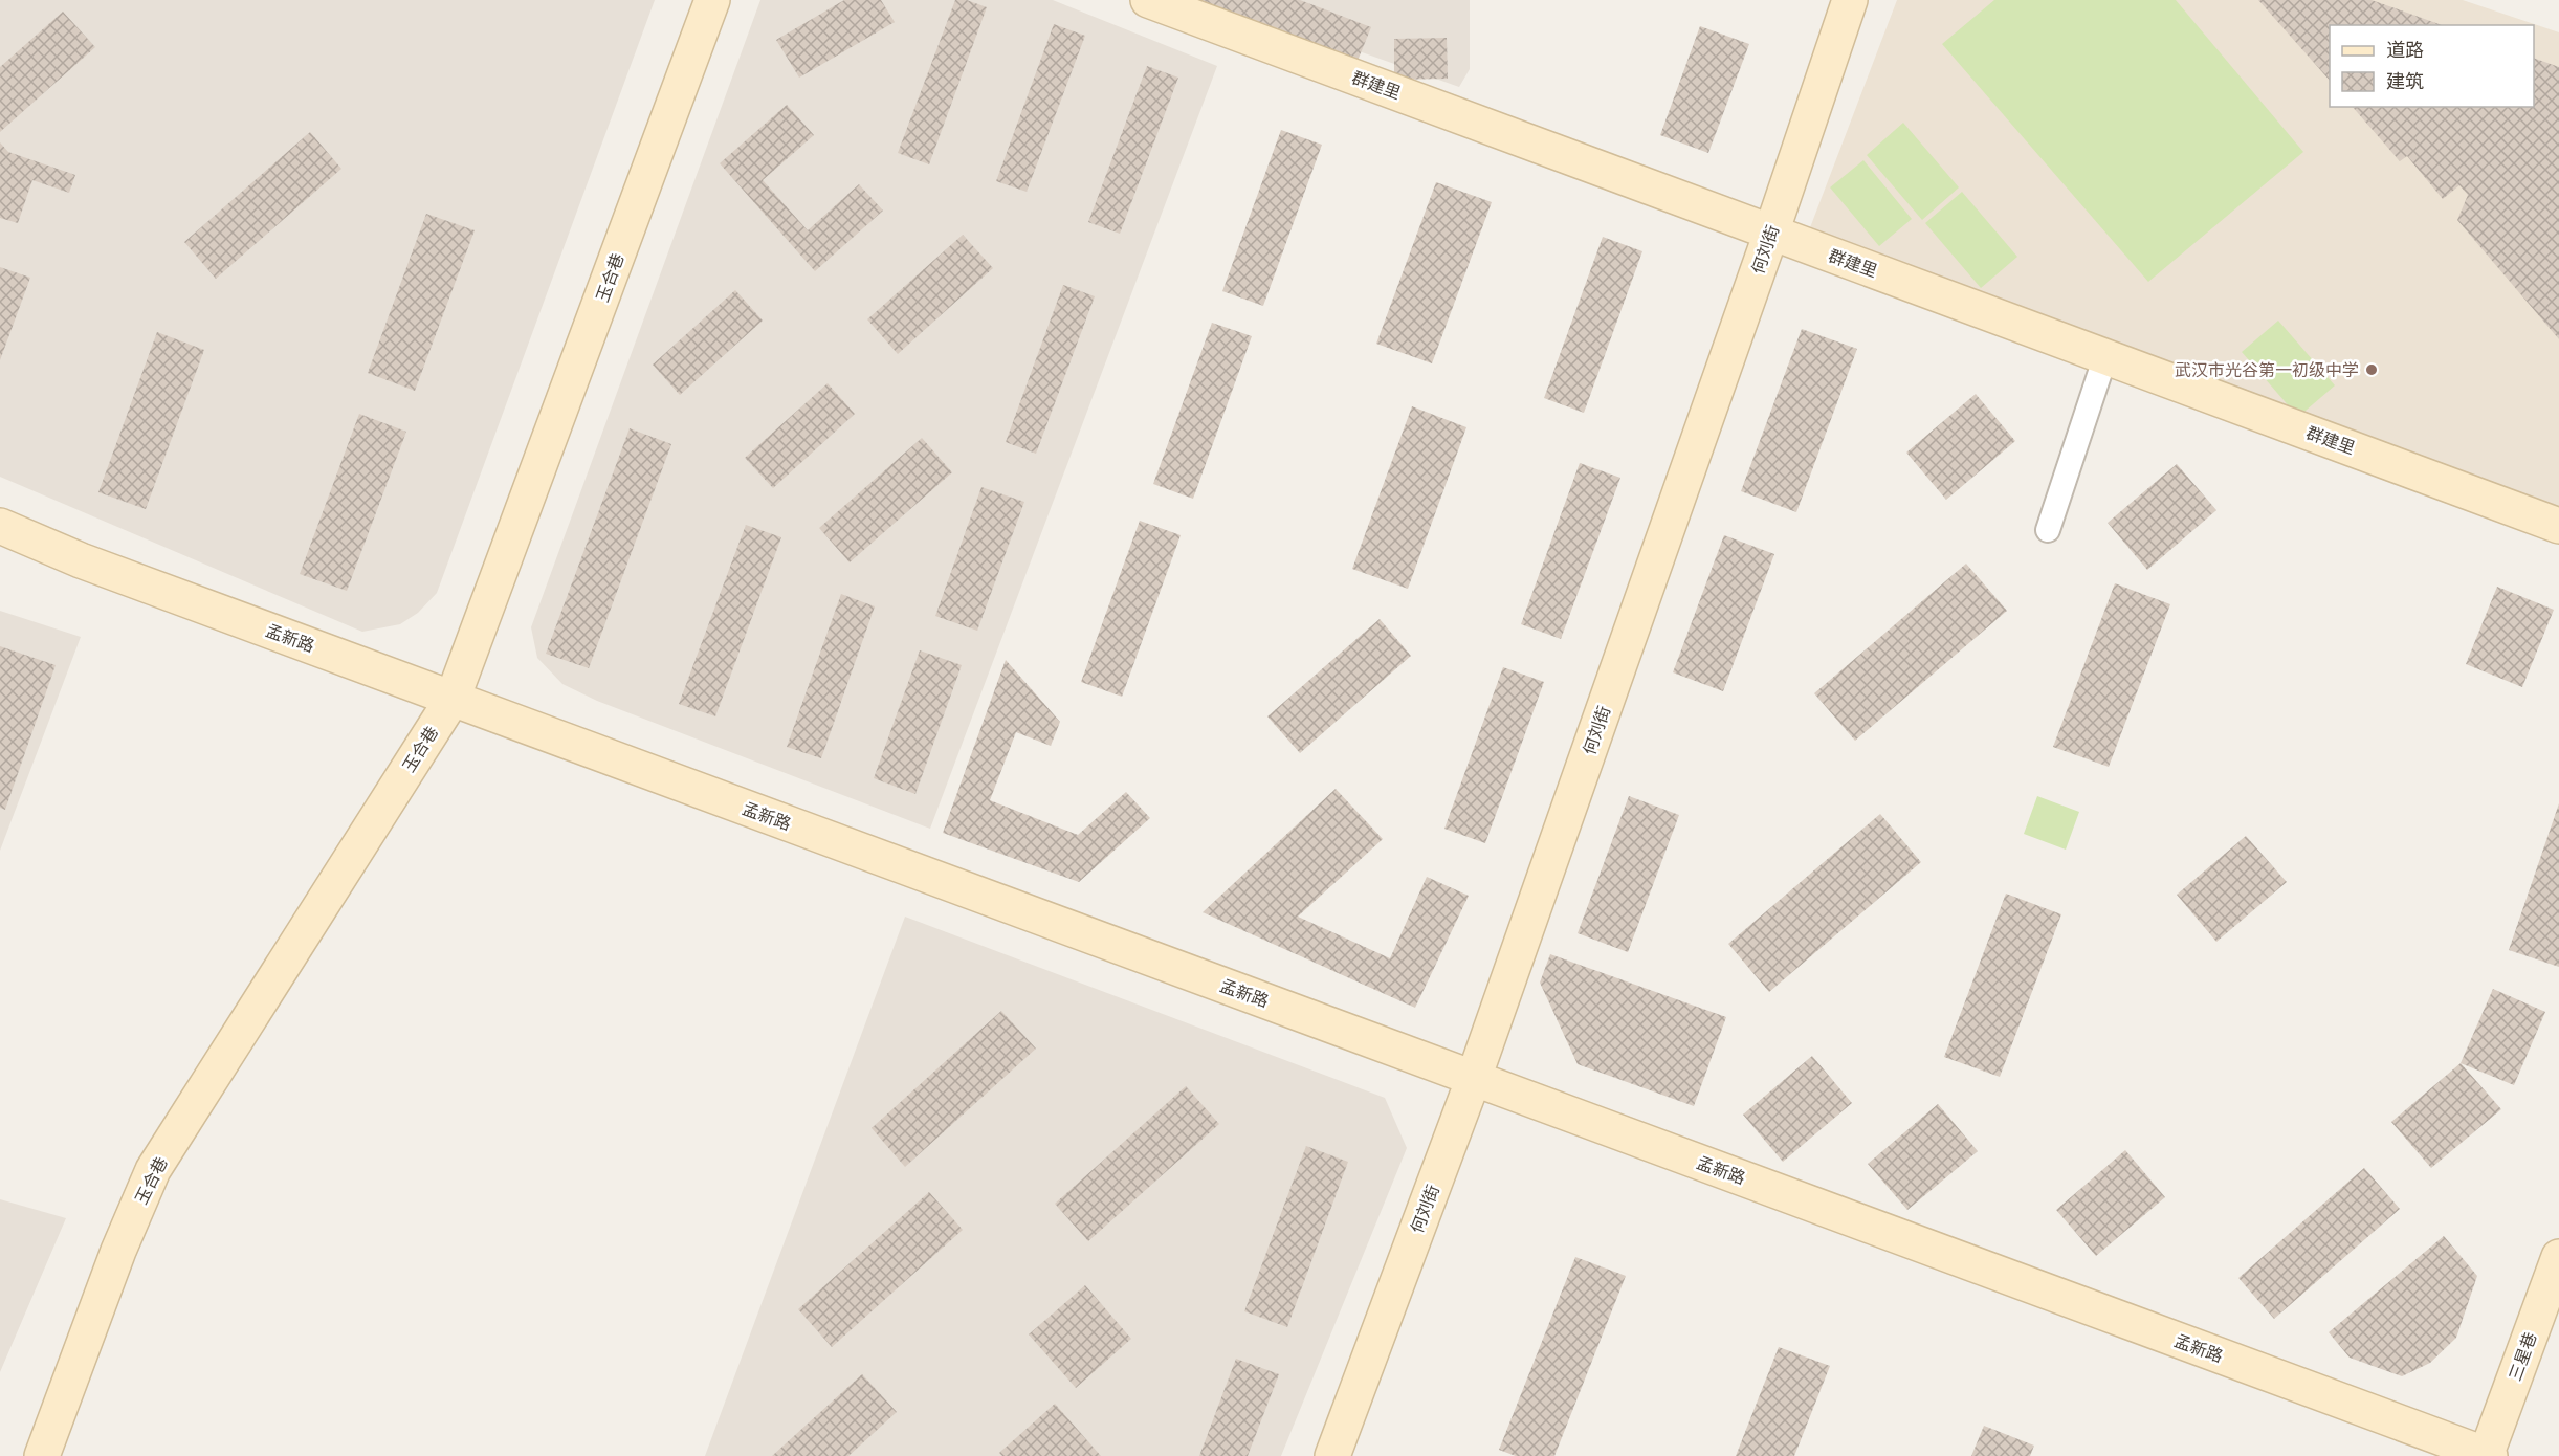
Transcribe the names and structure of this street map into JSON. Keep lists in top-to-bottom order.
{
  "streets": {
    "street": [
      "群建里",
      "何刘街",
      "玉合巷",
      "孟新路",
      "三星巷"
    ]
  },
  "crossings": [
    ["群建里", "何刘街"],
    ["何刘街", "孟新路"],
    ["玉合巷", "孟新路"],
    ["孟新路", "三星巷"]
  ],
  "places": ["武汉市光谷第一初级中学"],
  "legend": ["道路", "建筑"]
}
